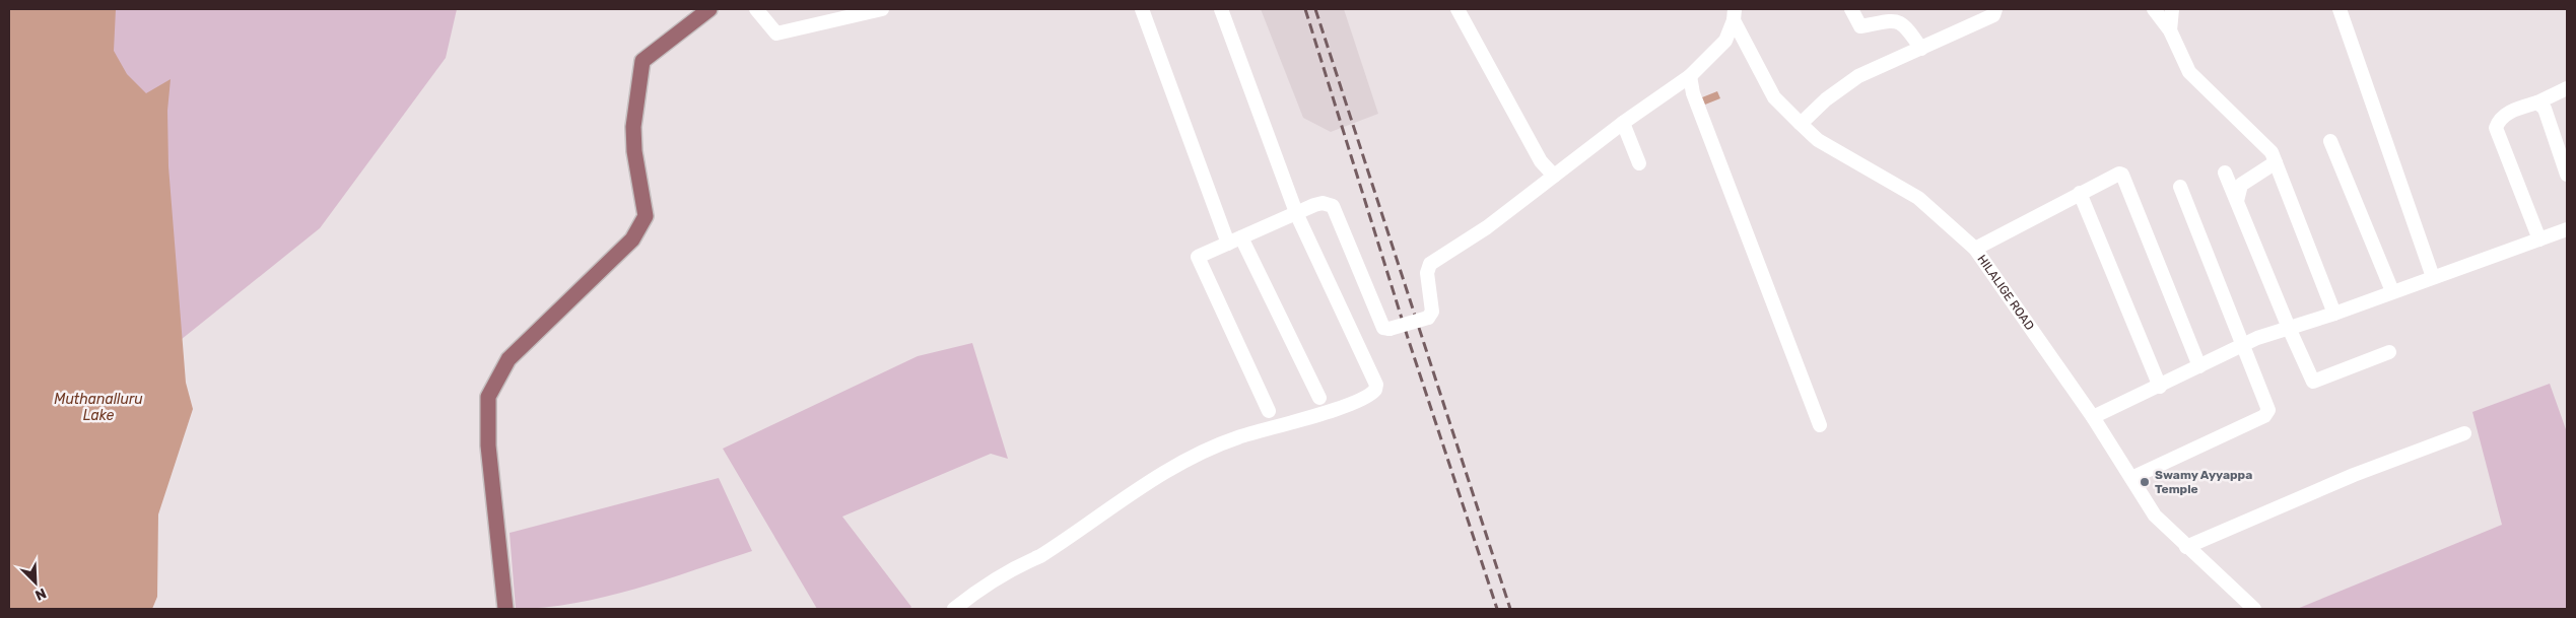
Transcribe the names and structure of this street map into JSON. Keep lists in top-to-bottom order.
{
  "streets": {
    "street": ["HILALIGE ROAD"]
  },
  "water": ["Muthanalluru Lake"],
  "places": ["Swamy Ayyappa Temple"],
  "north": "bottom right"
}
